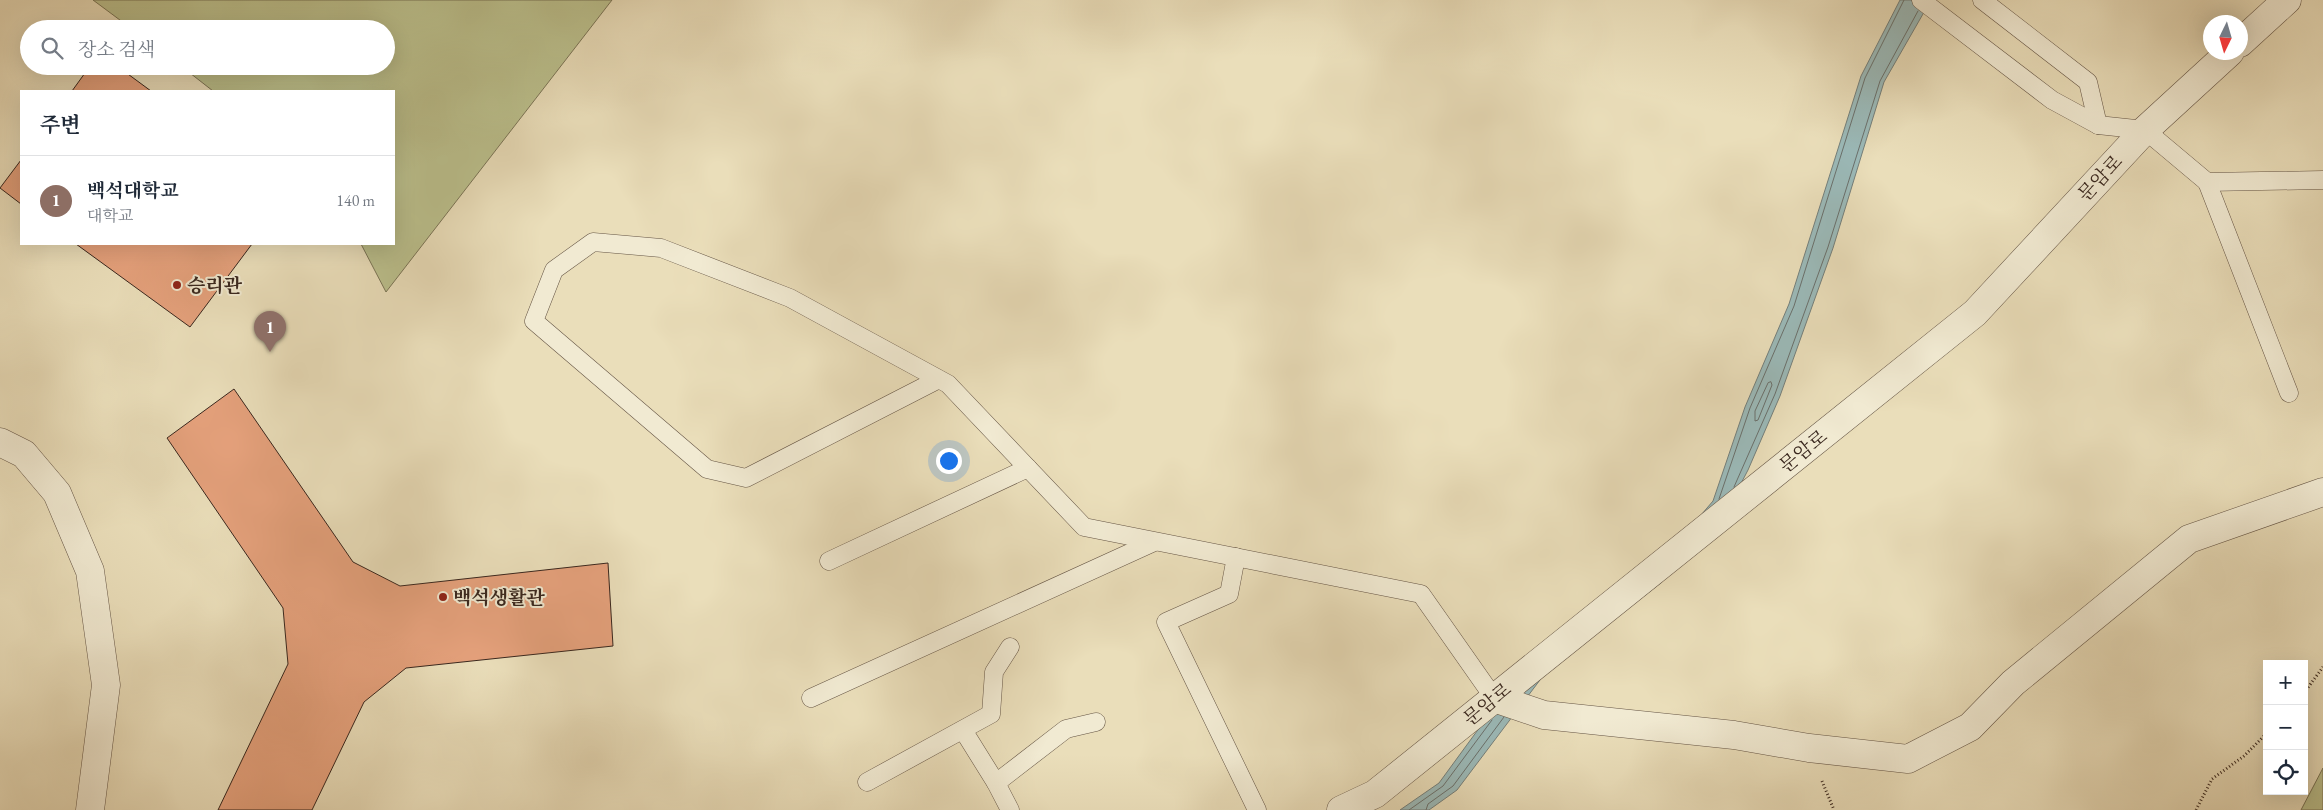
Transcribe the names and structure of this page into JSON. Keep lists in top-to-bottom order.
{
  "streets": {
    "street": ["문암로"]
  },
  "places": ["승리관", "백석생활관"],
  "north": "bottom",
  "page": {
    "search": "장소 검색",
    "heading": "주변",
    "list": [
      {
        "mark": "1",
        "name": "백석대학교",
        "note": "대학교",
        "value": "140 m"
      }
    ],
    "pins": "1",
    "map_buttons": ["+", "−"]
  }
}
